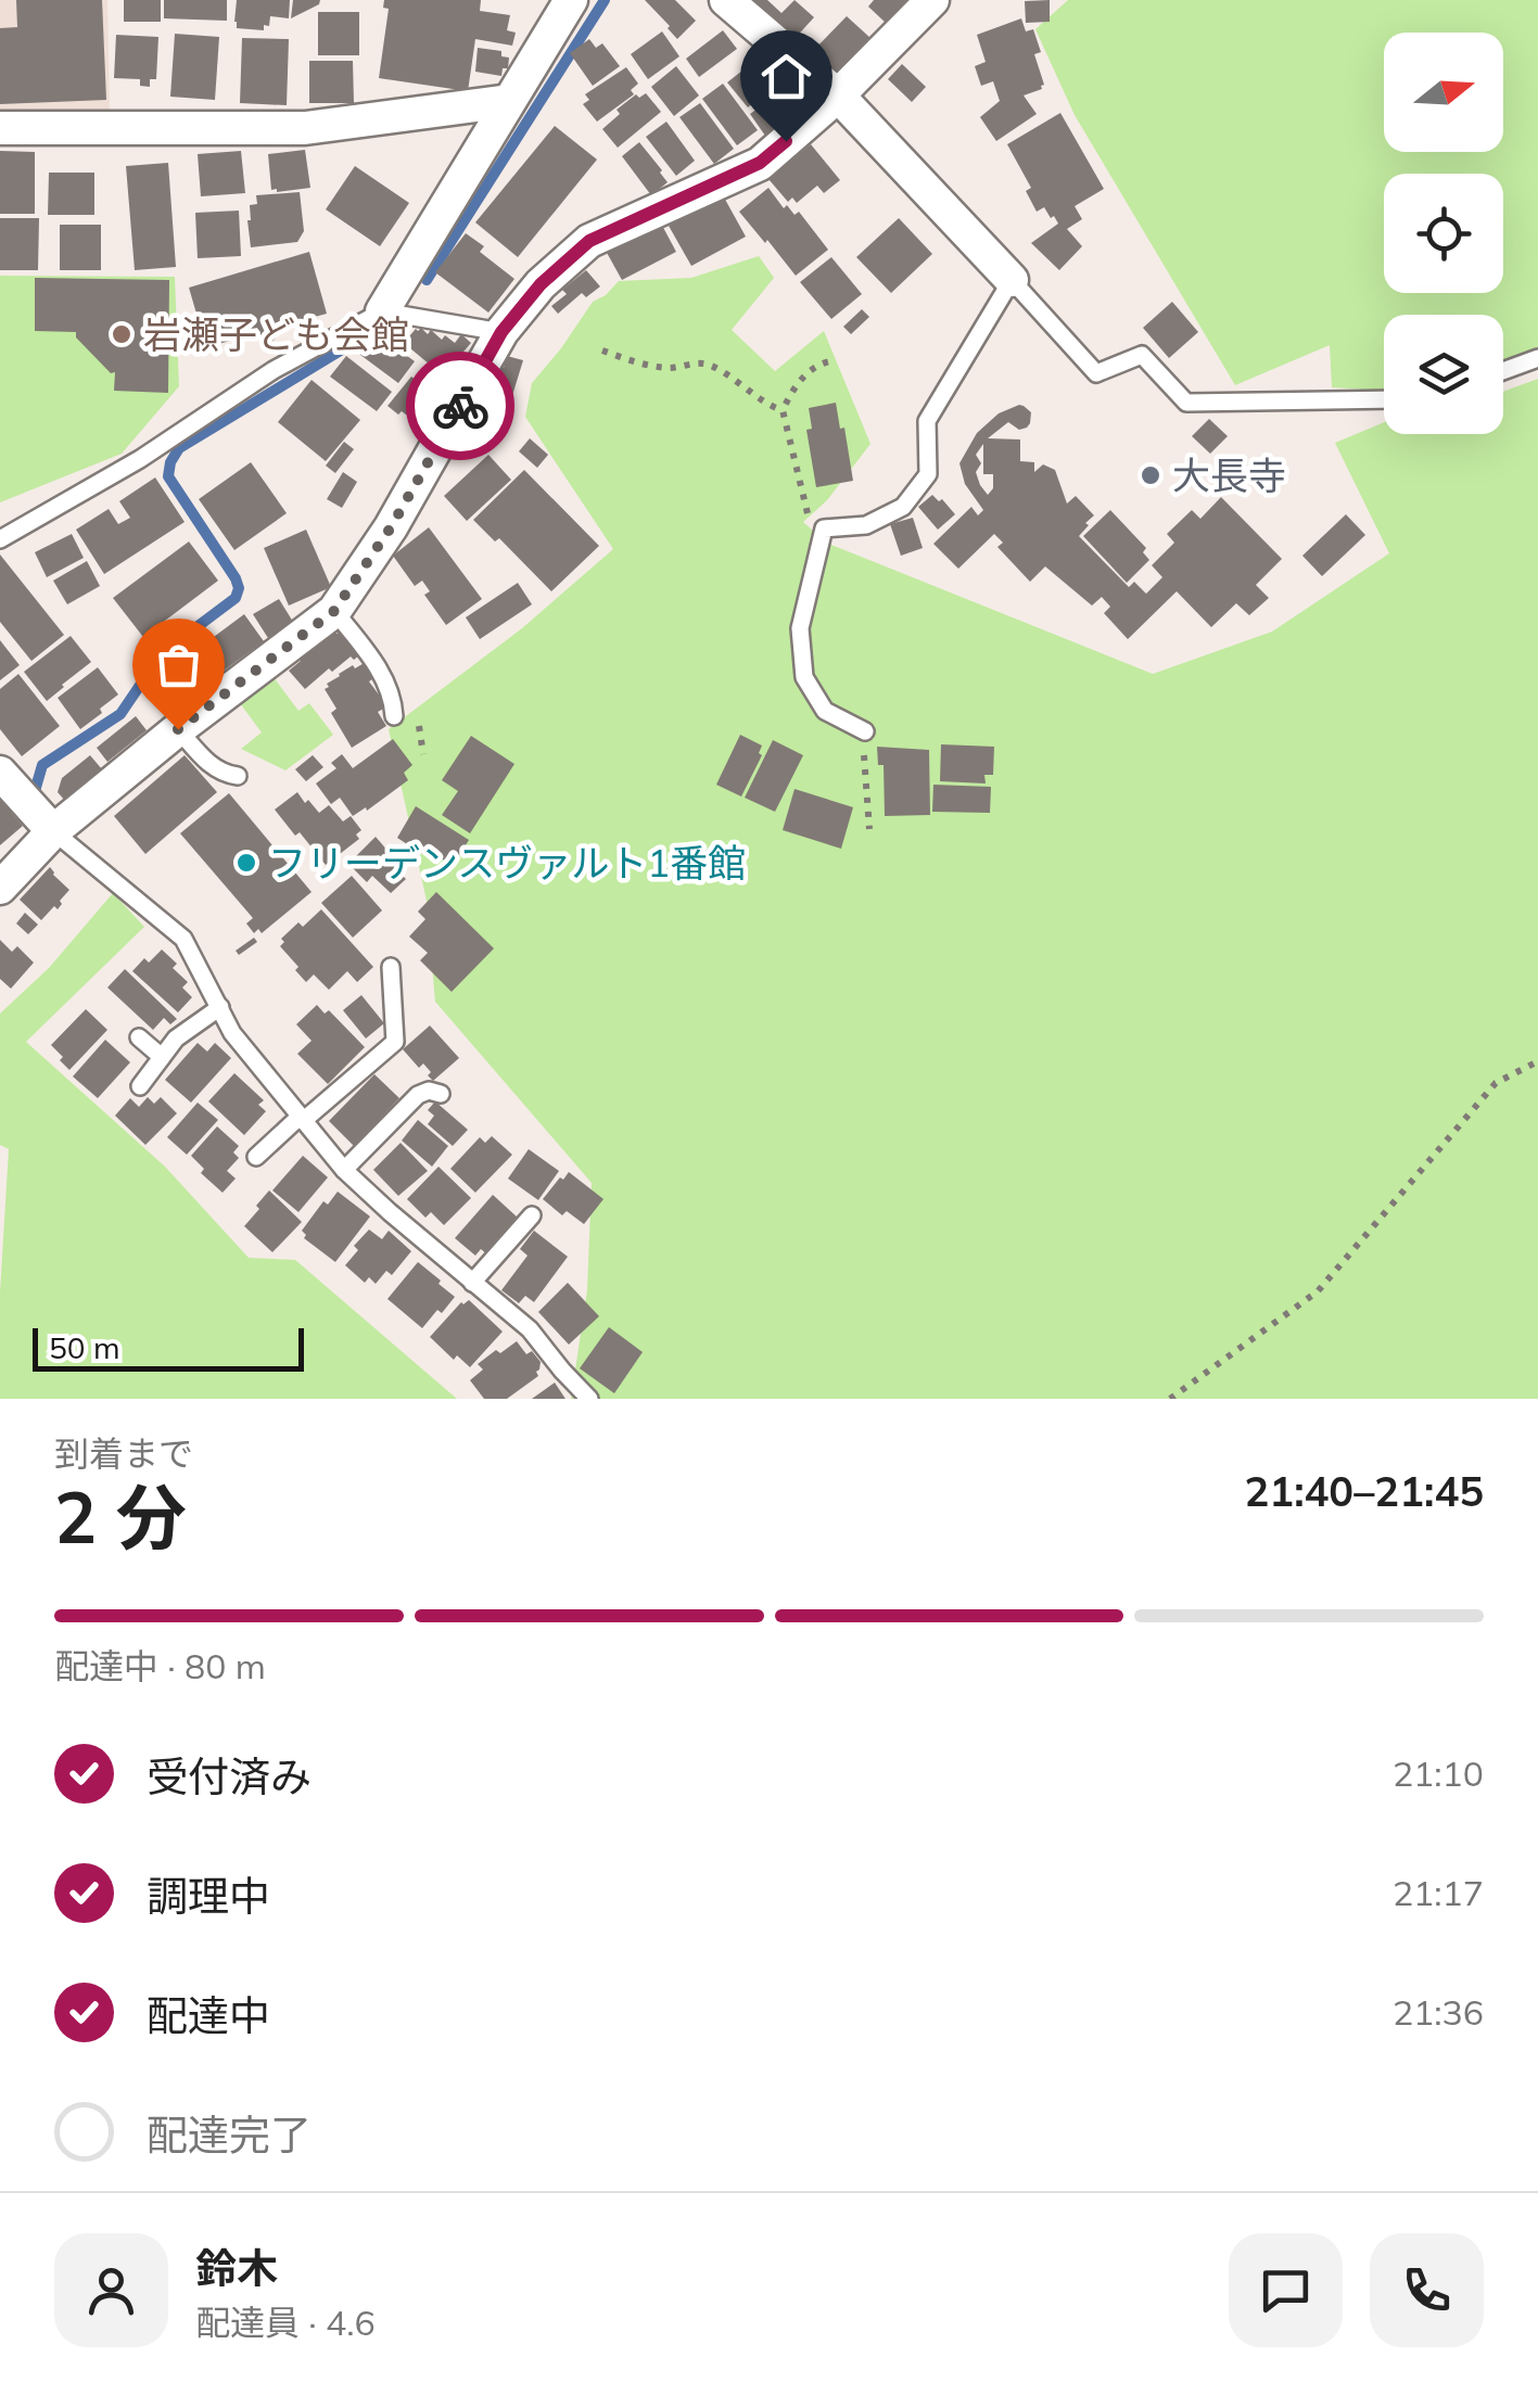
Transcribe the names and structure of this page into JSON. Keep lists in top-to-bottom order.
{
  "places": ["岩瀬子ども会館", "大長寺", "フリーデンスヴァルト1番館"],
  "scale_bar": "50 m",
  "north": "right",
  "page": {
    "scale": "50 m",
    "heading": ["2 分", "到着まで", "21:40–21:45"],
    "panel": ["鈴木", "配達員 · 4.6"],
    "bar": "配達中 · 80 m",
    "list": [
      ["受付済み", "21:10"],
      ["調理中", "21:17"],
      ["配達中", "21:36"],
      "配達完了"
    ]
  }
}
